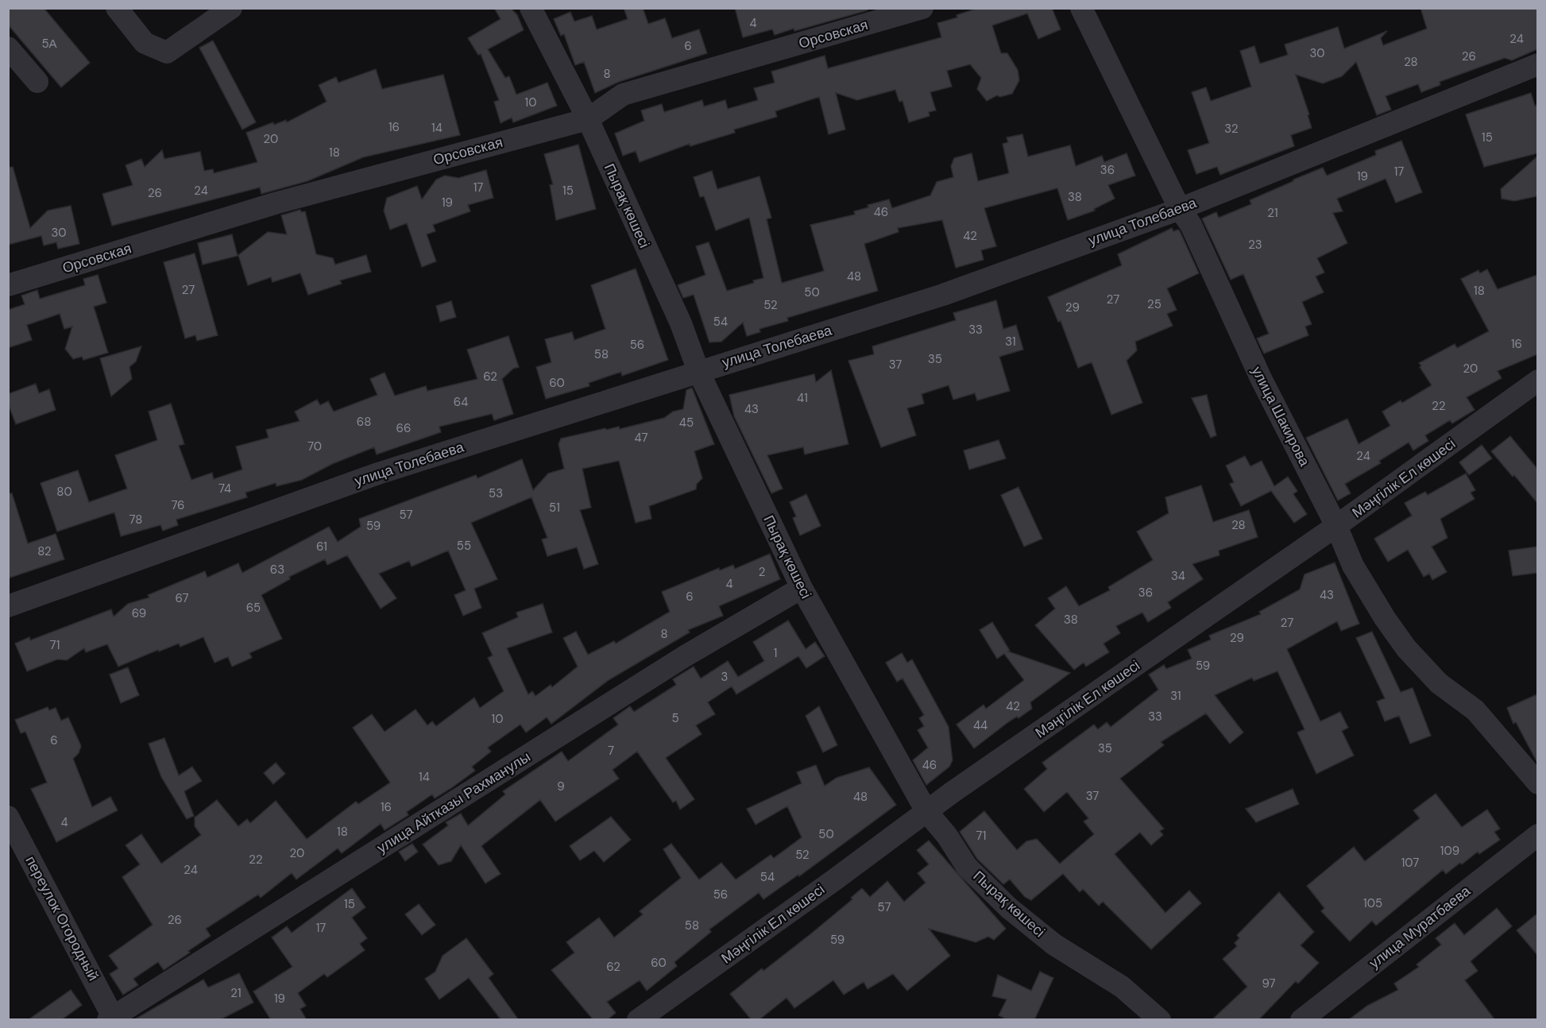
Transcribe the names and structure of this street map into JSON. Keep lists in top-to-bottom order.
{
  "streets": {
    "street": [
      "Орсовская",
      "Пырақ көшесі",
      "улица Толебаева",
      "улица Шакирова",
      "Мәңгілік Ел көшесі",
      "улица Айтказы Рахманулы",
      "переулок Огородный",
      "улица Муратбаева"
    ]
  },
  "crossings": [
    ["Орсовская", "Пырақ көшесі"],
    ["Пырақ көшесі", "улица Толебаева"],
    ["Пырақ көшесі", "Мәңгілік Ел көшесі"],
    ["Пырақ көшесі", "улица Айтказы Рахманулы"],
    ["улица Толебаева", "улица Шакирова"],
    ["улица Шакирова", "Мәңгілік Ел көшесі"],
    ["улица Айтказы Рахманулы", "переулок Огородный"]
  ],
  "house_numbers": [
    "4",
    "24",
    "5А",
    "6",
    "30",
    "26",
    "28",
    "8",
    "10",
    "16",
    "14",
    "32",
    "15",
    "20",
    "18",
    "36",
    "17",
    "19",
    "17",
    "24",
    "15",
    "26",
    "38",
    "19",
    "46",
    "21",
    "30",
    "42",
    "23",
    "48",
    "27",
    "18",
    "50",
    "27",
    "25",
    "52",
    "29",
    "54",
    "33",
    "31",
    "16",
    "56",
    "58",
    "35",
    "37",
    "20",
    "62",
    "60",
    "41",
    "64",
    "22",
    "43",
    "68",
    "45",
    "66",
    "47",
    "70",
    "24",
    "74",
    "80",
    "53",
    "76",
    "51",
    "57",
    "78",
    "28",
    "59",
    "55",
    "61",
    "82",
    "63",
    "2",
    "34",
    "4",
    "36",
    "43",
    "6",
    "67",
    "65",
    "69",
    "38",
    "27",
    "8",
    "29",
    "71",
    "1",
    "59",
    "3",
    "31",
    "42",
    "33",
    "5",
    "10",
    "44",
    "6",
    "35",
    "7",
    "46",
    "14",
    "9",
    "37",
    "48",
    "16",
    "4",
    "18",
    "50",
    "71",
    "109",
    "20",
    "52",
    "22",
    "107",
    "24",
    "54",
    "56",
    "105",
    "15",
    "57",
    "26",
    "58",
    "17",
    "59",
    "60",
    "62",
    "97",
    "21",
    "19"
  ]
}
